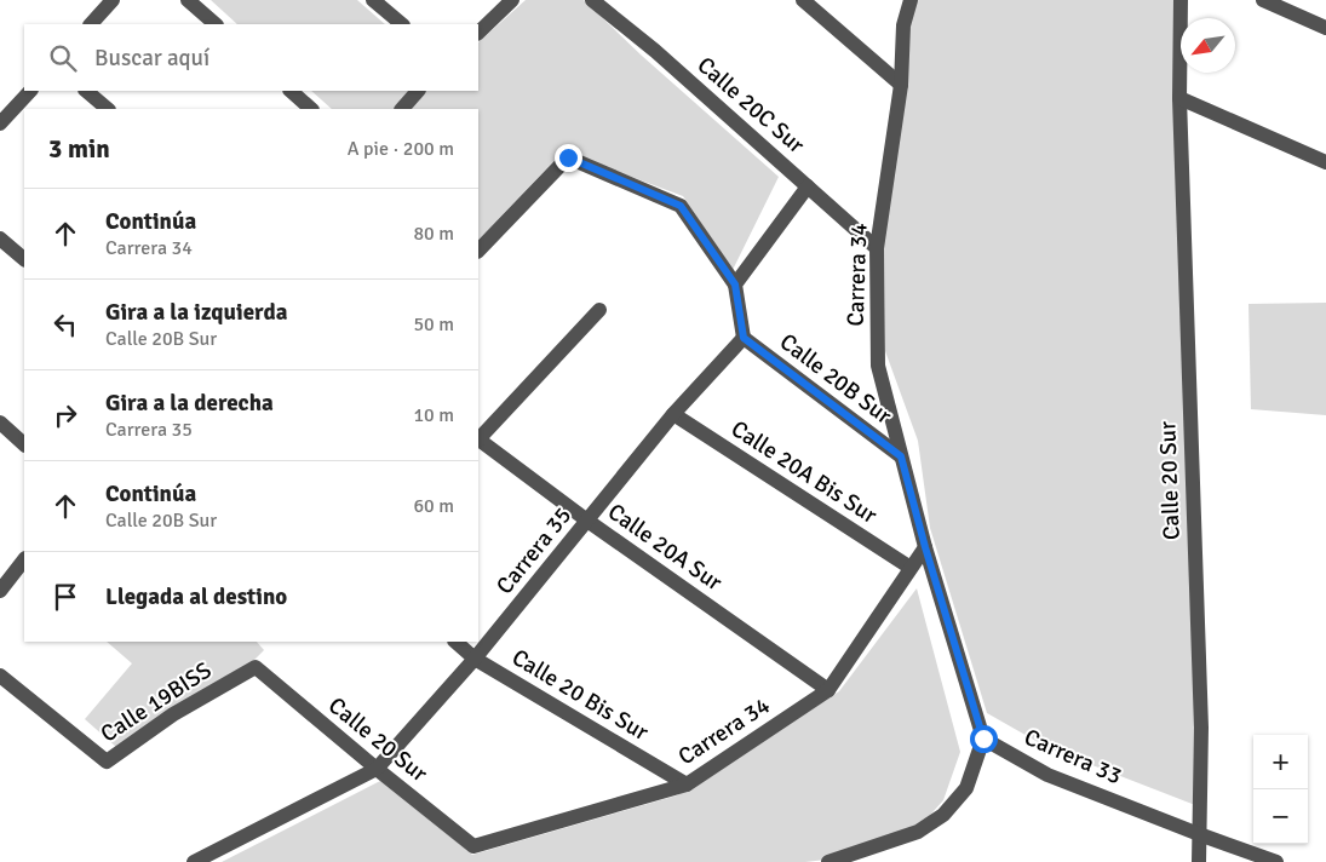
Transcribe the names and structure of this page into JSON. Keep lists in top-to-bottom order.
{
  "streets": {
    "street": [
      "Calle 20C Sur",
      "Carrera 34",
      "Calle 20B Sur",
      "Calle 20A Bis Sur",
      "Calle 20 Sur",
      "Calle 20A Sur",
      "Carrera 35",
      "Calle 20 Bis Sur",
      "Calle 19BISS",
      "Carrera 33"
    ]
  },
  "crossings": [
    ["Calle 20C Sur", "Carrera 34"],
    ["Carrera 34", "Calle 20B Sur"],
    ["Carrera 34", "Calle 20A Bis Sur"],
    ["Carrera 34", "Calle 20 Sur"],
    ["Carrera 34", "Calle 20A Sur"],
    ["Carrera 34", "Calle 20 Bis Sur"],
    ["Carrera 34", "Carrera 33"],
    ["Calle 20B Sur", "Carrera 35"],
    ["Calle 20A Bis Sur", "Carrera 35"],
    ["Calle 20 Sur", "Carrera 35"],
    ["Calle 20 Sur", "Calle 19BISS"],
    ["Calle 20 Sur", "Carrera 33"],
    ["Calle 20A Sur", "Carrera 35"],
    ["Carrera 35", "Calle 20 Bis Sur"]
  ],
  "north": "bottom left",
  "page": {
    "search": "Buscar aquí",
    "heading": ["3 min", "A pie · 200 m"],
    "list": [
      ["Continúa", "Carrera 34", "80 m"],
      ["Gira a la izquierda", "Calle 20B Sur", "50 m"],
      ["Gira a la derecha", "Carrera 35", "10 m"],
      ["Continúa", "Calle 20B Sur", "60 m"],
      "Llegada al destino"
    ],
    "map_buttons": ["+", "−"]
  }
}
